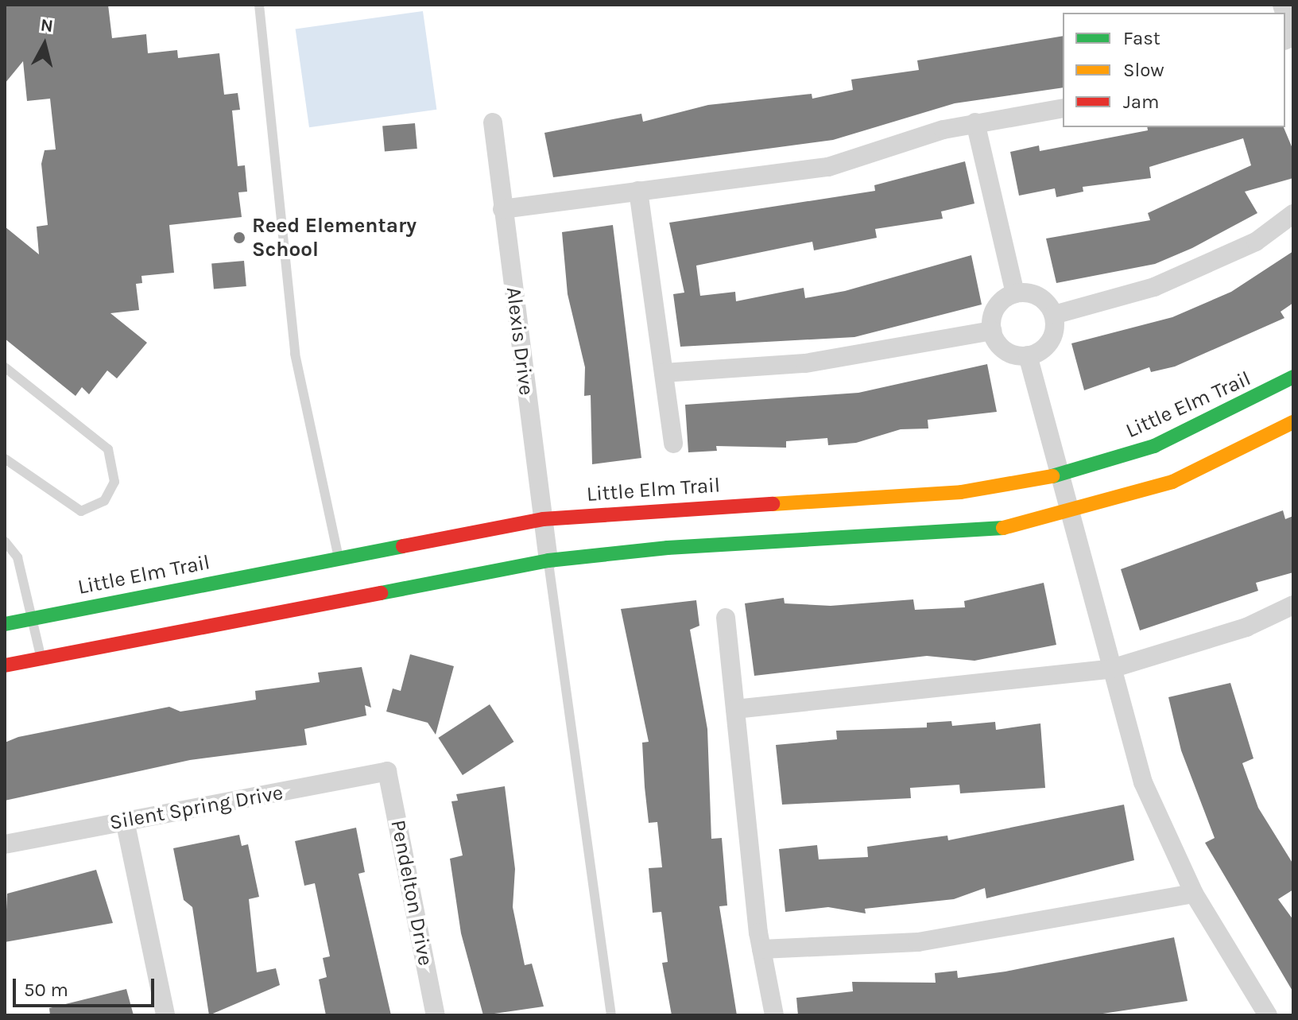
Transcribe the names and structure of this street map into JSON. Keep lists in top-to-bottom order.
{
  "streets": {
    "street": [
      "Alexis Drive",
      "Little Elm Trail",
      "Silent Spring Drive",
      "Pendelton Drive"
    ]
  },
  "crossings": [
    ["Alexis Drive", "Little Elm Trail"],
    ["Silent Spring Drive", "Pendelton Drive"]
  ],
  "places": ["Reed Elementary School"],
  "legend": ["Fast", "Slow", "Jam"],
  "scale_bar": "50 m",
  "north": "top"
}
